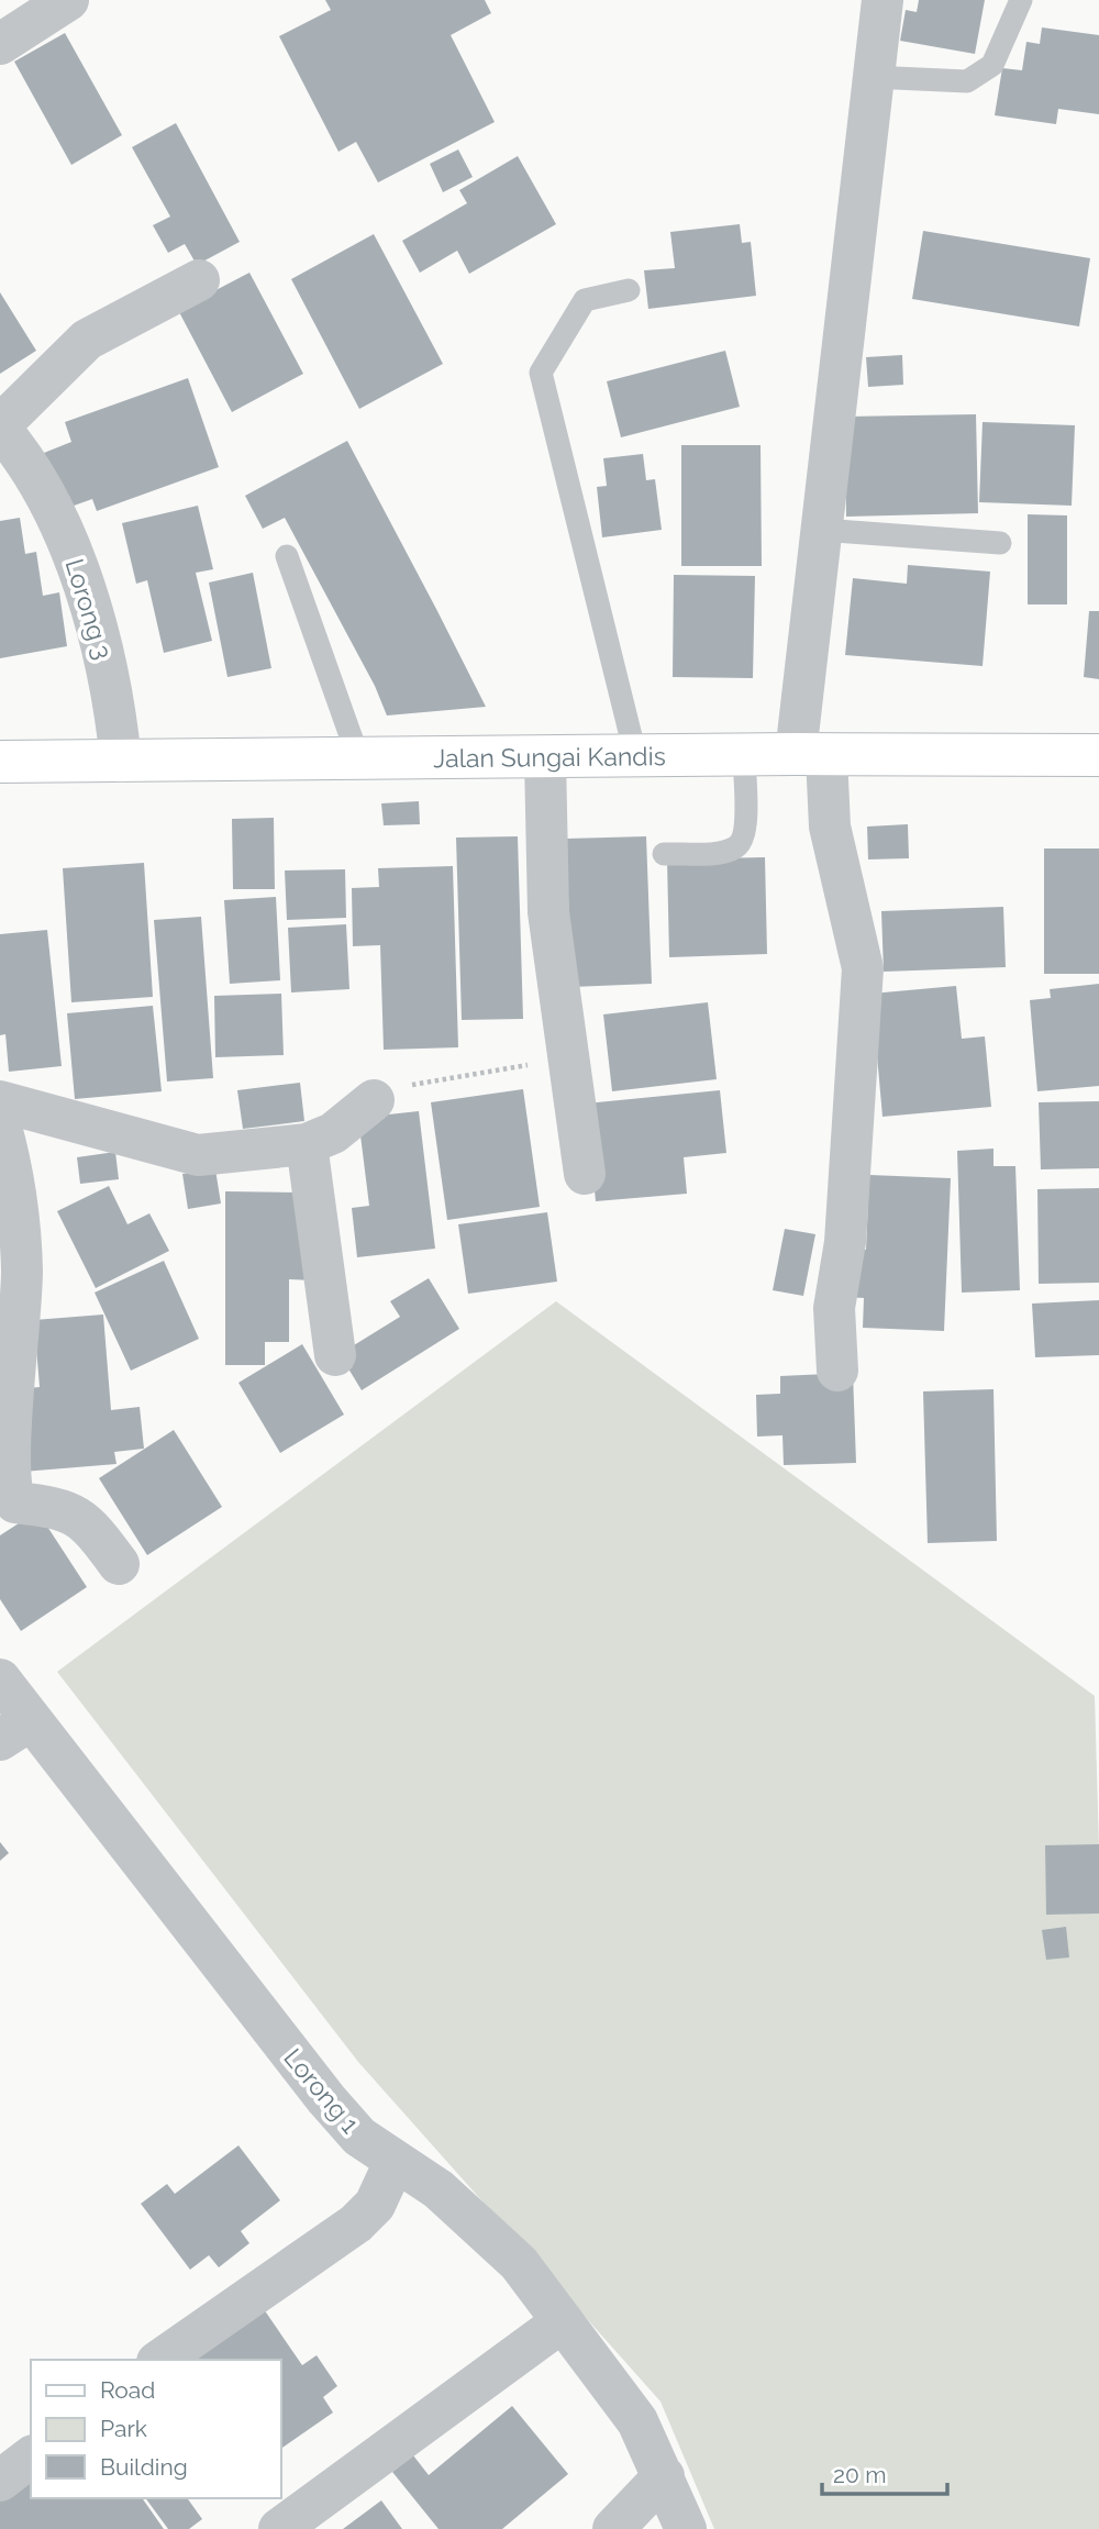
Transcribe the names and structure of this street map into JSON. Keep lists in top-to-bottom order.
{
  "streets": {
    "street": ["Lorong 3", "Jalan Sungai Kandis", "Lorong 1"]
  },
  "crossings": [
    ["Lorong 3", "Jalan Sungai Kandis"]
  ],
  "legend": ["Road", "Park", "Building"],
  "scale_bar": "20 m"
}
